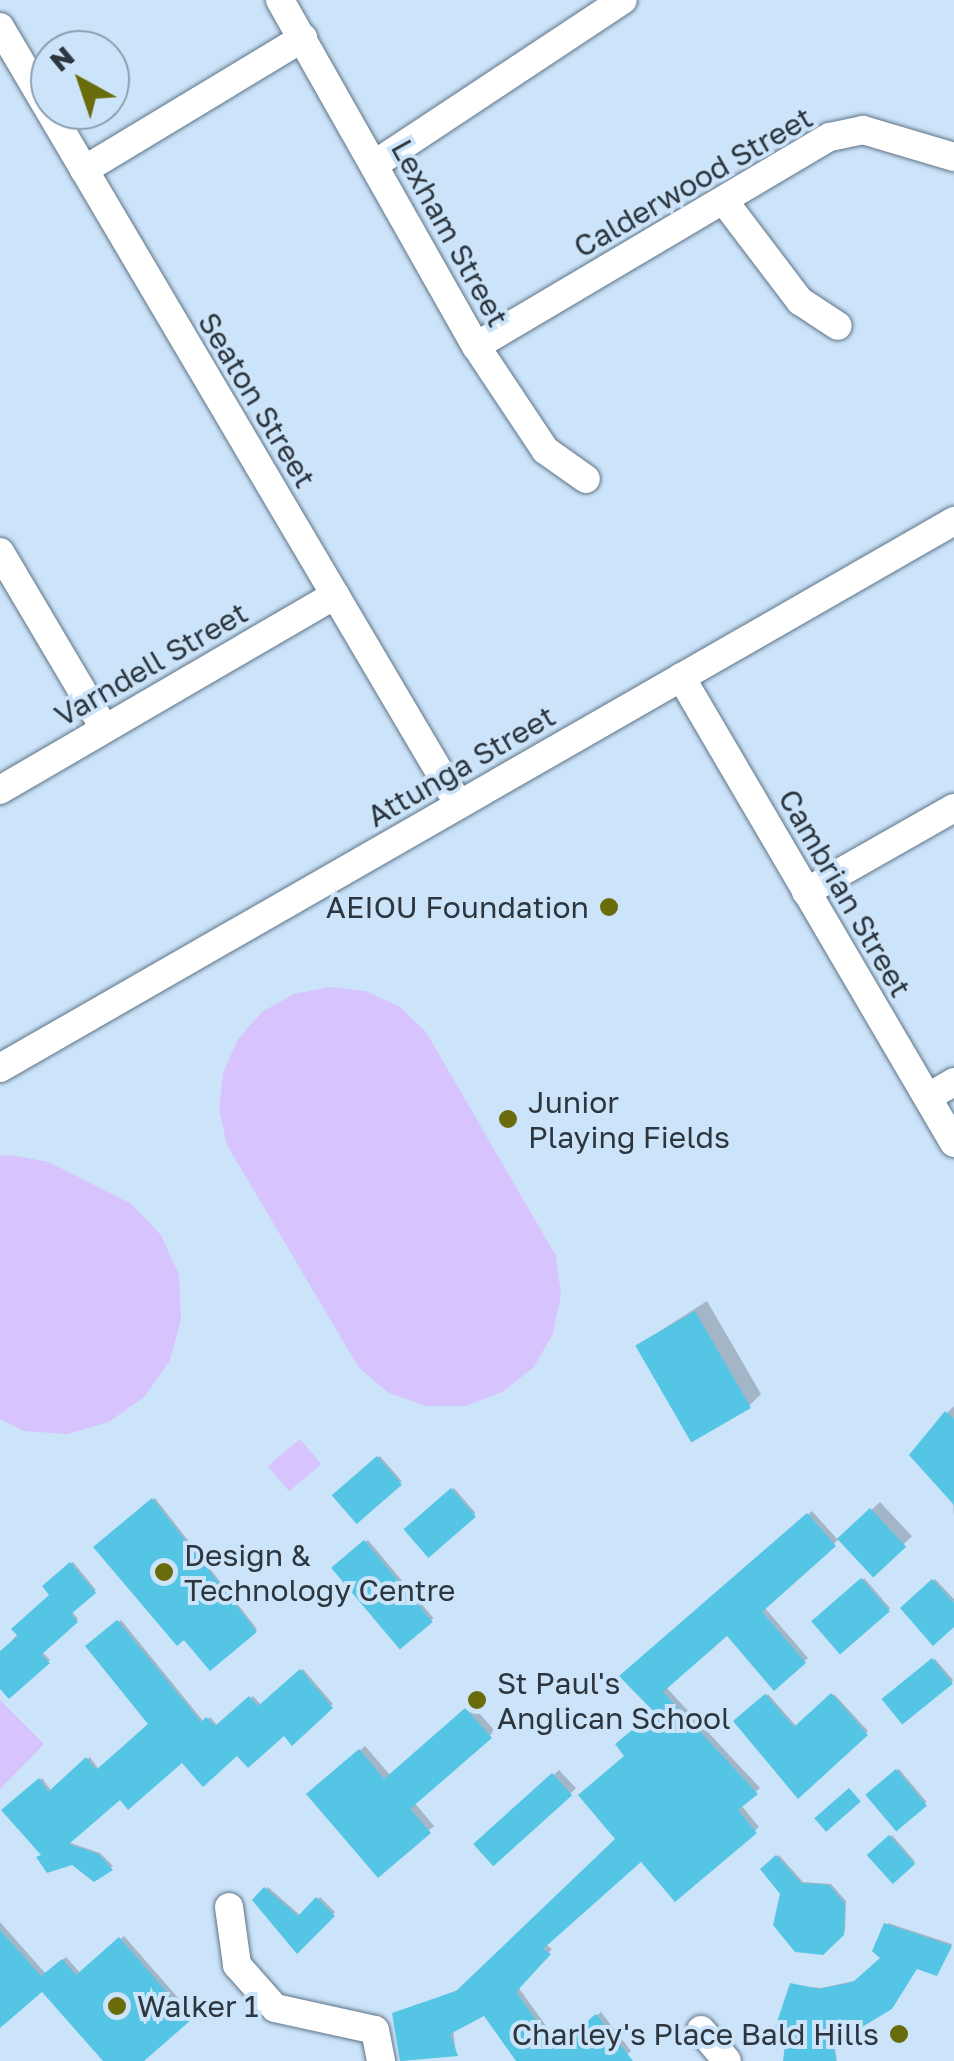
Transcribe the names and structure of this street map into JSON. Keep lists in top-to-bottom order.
{
  "streets": {
    "street": [
      "Calderwood Street",
      "Lexham Street",
      "Seaton Street",
      "Varndell Street",
      "Attunga Street",
      "Cambrian Street"
    ]
  },
  "crossings": [
    ["Calderwood Street", "Lexham Street"],
    ["Seaton Street", "Varndell Street"],
    ["Seaton Street", "Attunga Street"],
    ["Attunga Street", "Cambrian Street"]
  ],
  "places": [
    "AEIOU Foundation",
    "Junior Playing Fields",
    "Design & Technology Centre",
    "St Paul's Anglican School",
    "Walker 1",
    "Charley's Place Bald Hills"
  ],
  "north": "top left"
}
